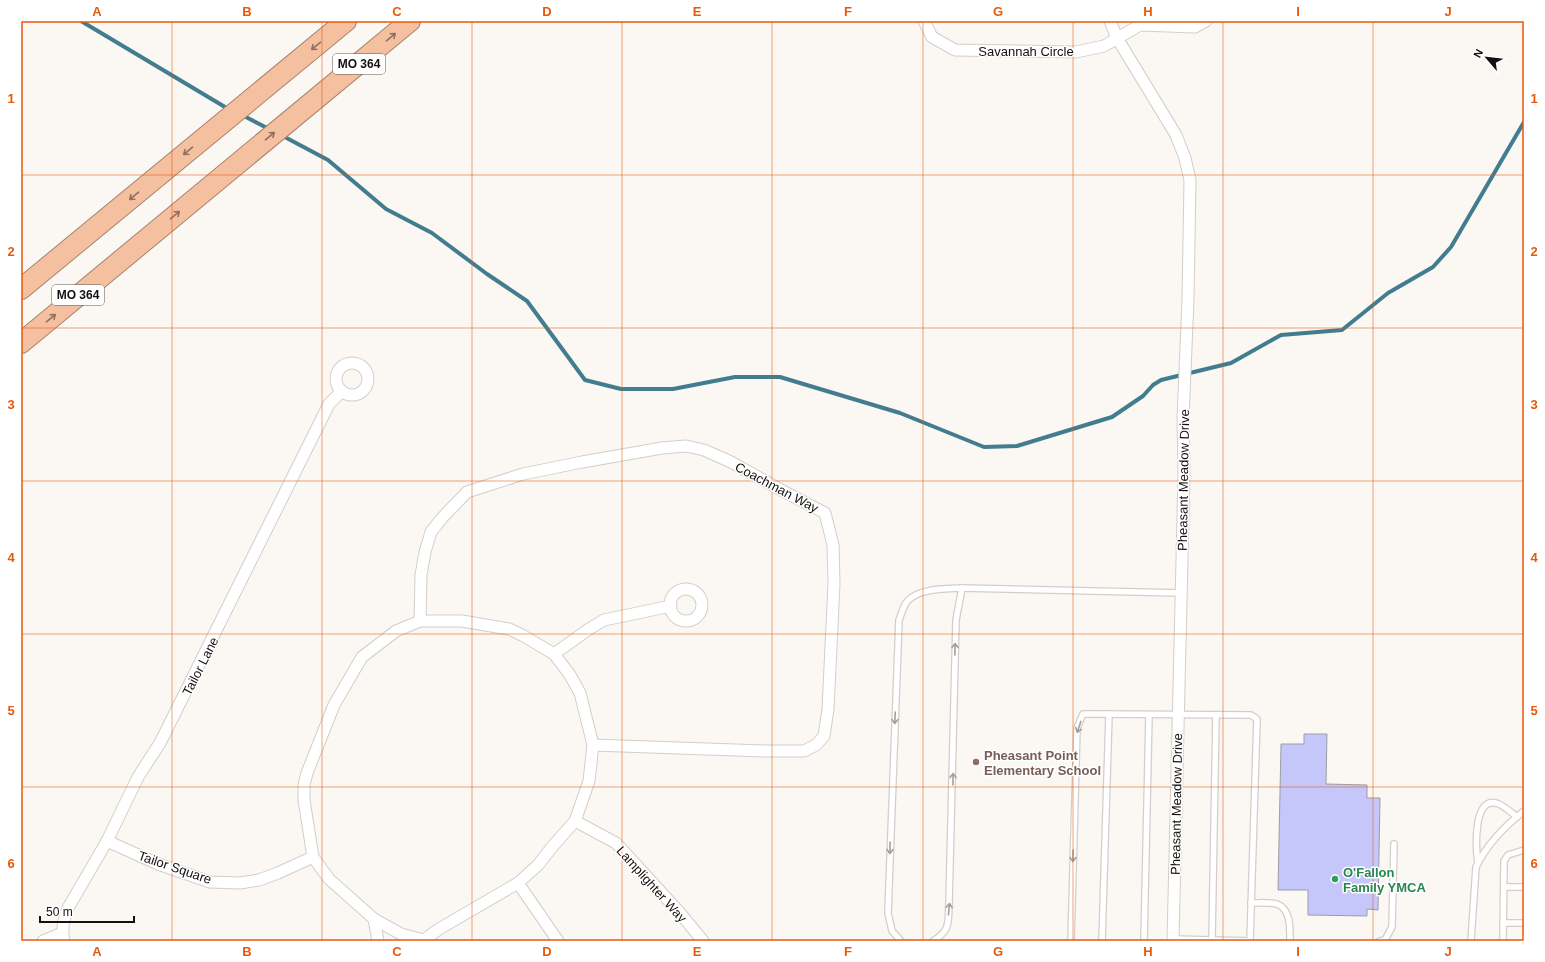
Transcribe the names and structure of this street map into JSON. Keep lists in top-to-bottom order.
{
  "streets": {
    "highway": ["MO 364"],
    "street": [
      "Savannah Circle",
      "Pheasant Meadow Drive",
      "Coachman Way",
      "Tailor Lane",
      "Tailor Square",
      "Lamplighter Way"
    ]
  },
  "crossings": [
    ["Savannah Circle", "Pheasant Meadow Drive"],
    ["Tailor Lane", "Tailor Square"]
  ],
  "places": ["Pheasant Point Elementary School", "O'Fallon Family YMCA"],
  "scale_bar": "50 m",
  "north": "top left",
  "grid": {
    "columns": [
      "A",
      "B",
      "C",
      "D",
      "E",
      "F",
      "G",
      "H",
      "I",
      "J"
    ],
    "rows": [
      "1",
      "2",
      "3",
      "4",
      "5",
      "6"
    ]
  }
}
